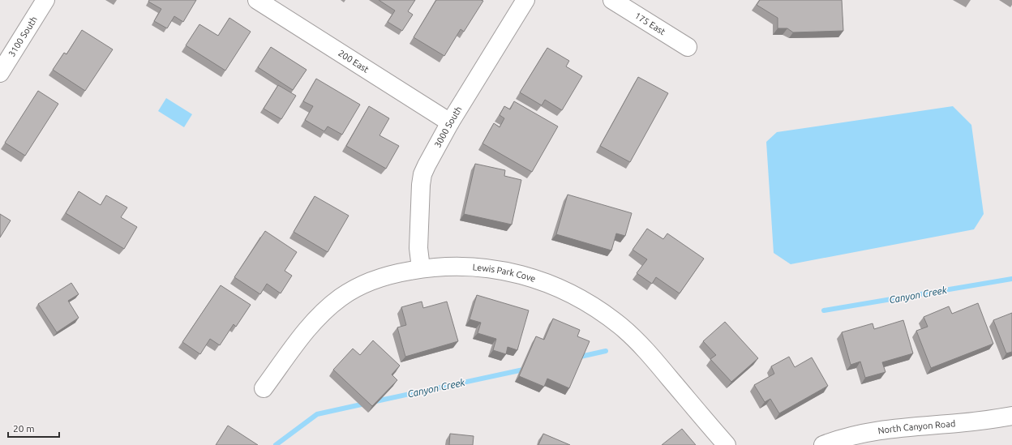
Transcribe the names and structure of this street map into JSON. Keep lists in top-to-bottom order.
{
  "streets": {
    "street": [
      "175 East",
      "3100 South",
      "200 East",
      "3000 South",
      "Lewis Park Cove",
      "North Canyon Road"
    ]
  },
  "crossings": [
    ["200 East", "3000 South"],
    ["3000 South", "Lewis Park Cove"]
  ],
  "water": ["Canyon Creek"],
  "scale_bar": "20 m"
}
